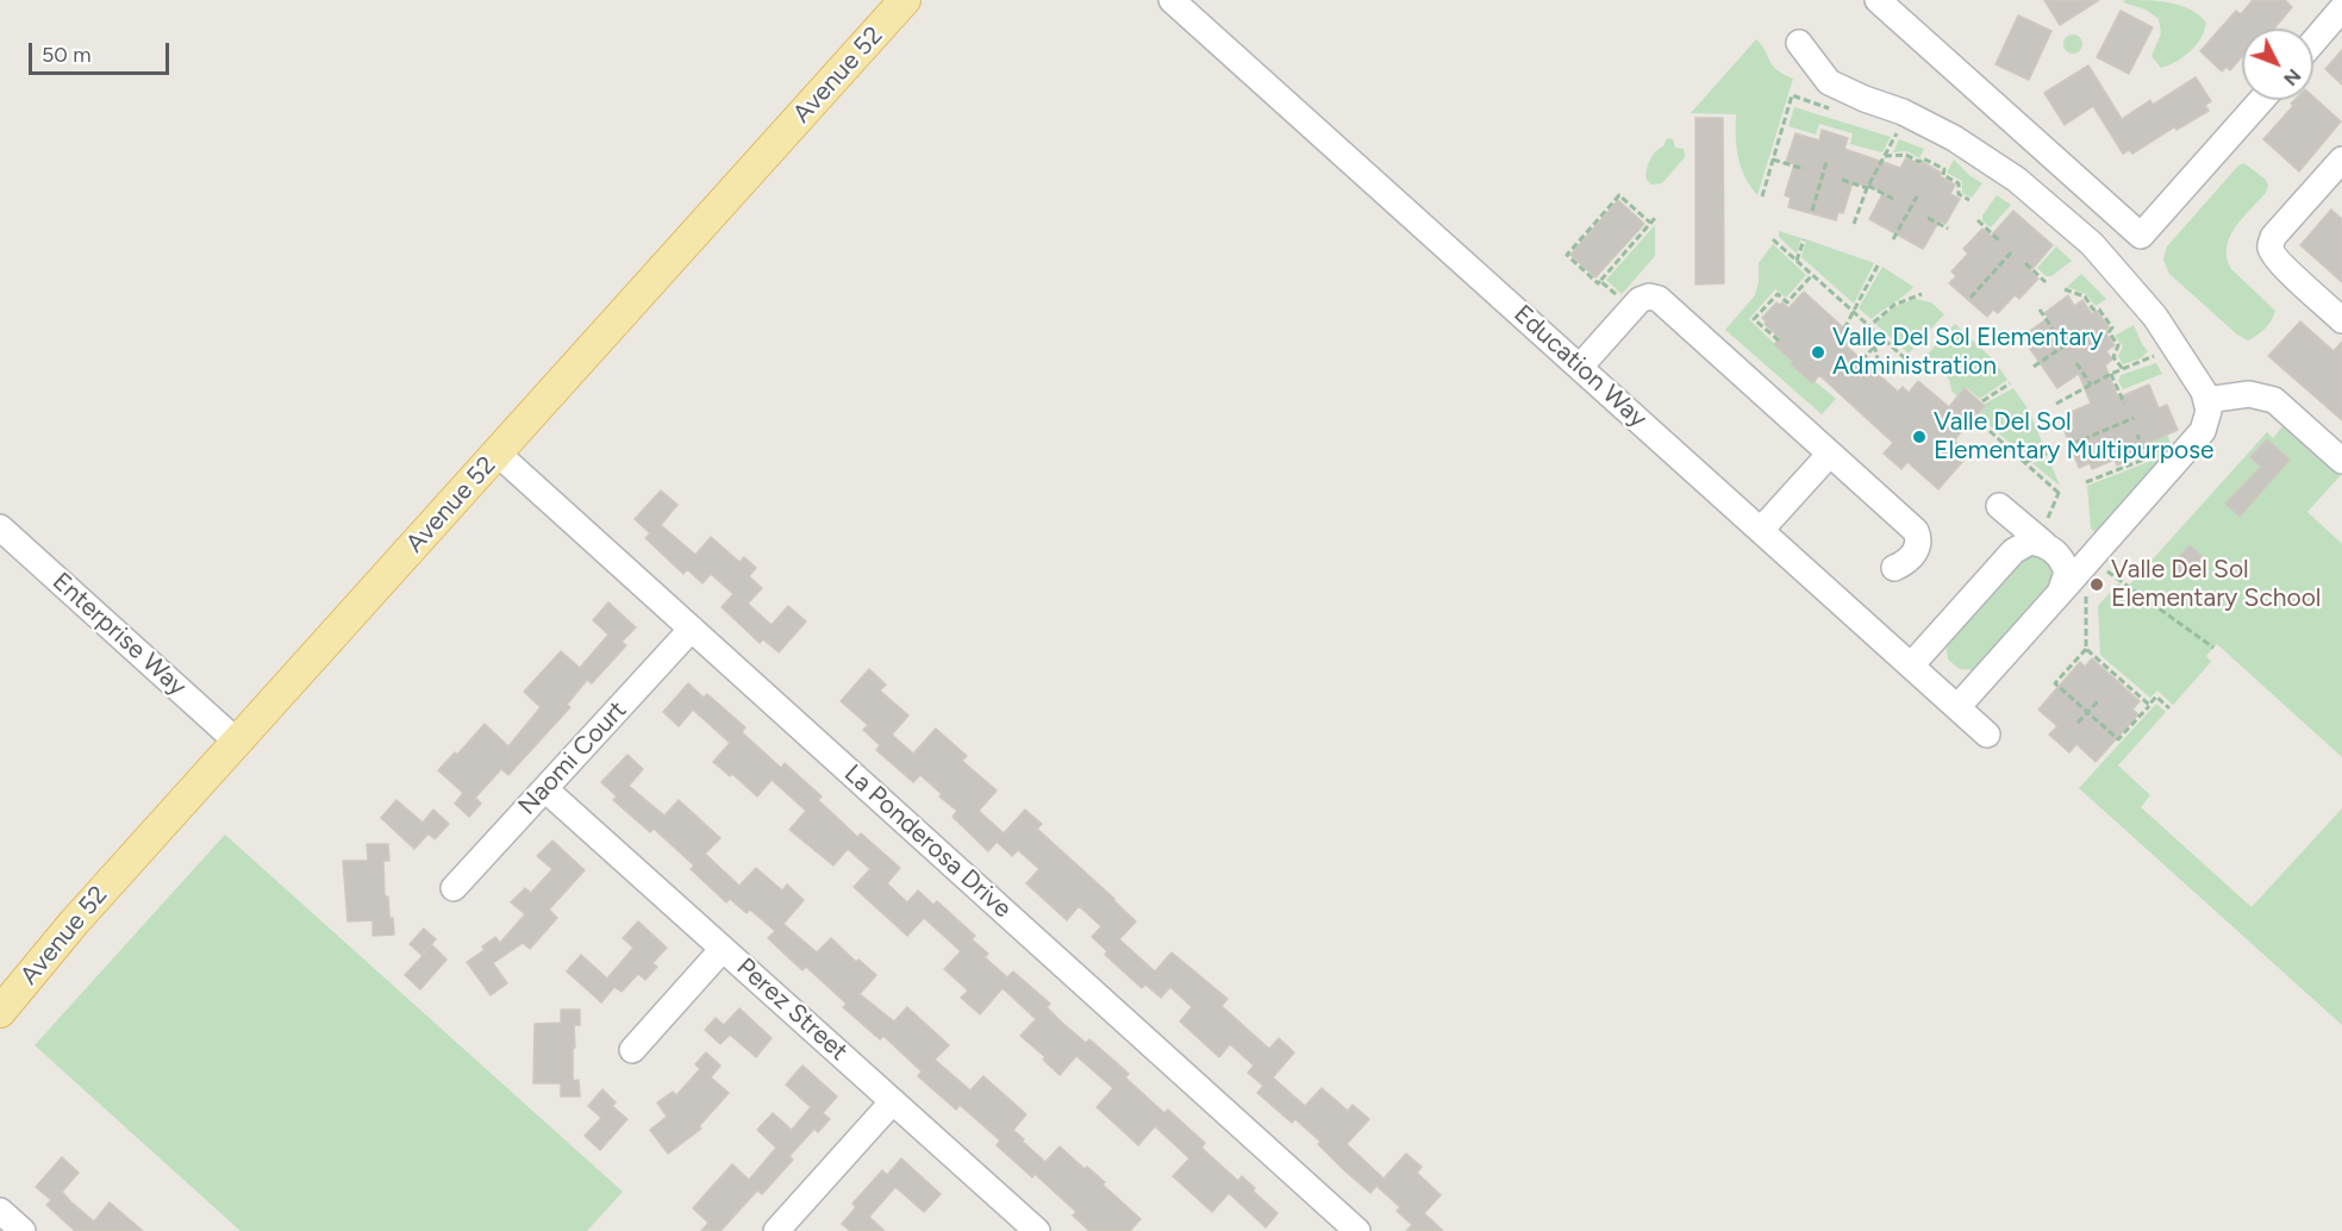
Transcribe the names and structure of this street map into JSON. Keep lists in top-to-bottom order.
{
  "streets": {
    "main road": ["Avenue 52"],
    "street": [
      "Education Way",
      "Enterprise Way",
      "Naomi Court",
      "La Ponderosa Drive",
      "Perez Street"
    ]
  },
  "crossings": [
    ["Avenue 52", "Enterprise Way"],
    ["Avenue 52", "La Ponderosa Drive"],
    ["Naomi Court", "La Ponderosa Drive"],
    ["Naomi Court", "Perez Street"]
  ],
  "places": ["Valle Del Sol Elementary Administration", "Valle Del Sol Elementary Multipurpose", "Valle Del Sol Elementary School"],
  "scale_bar": "50 m",
  "north": "bottom right"
}
